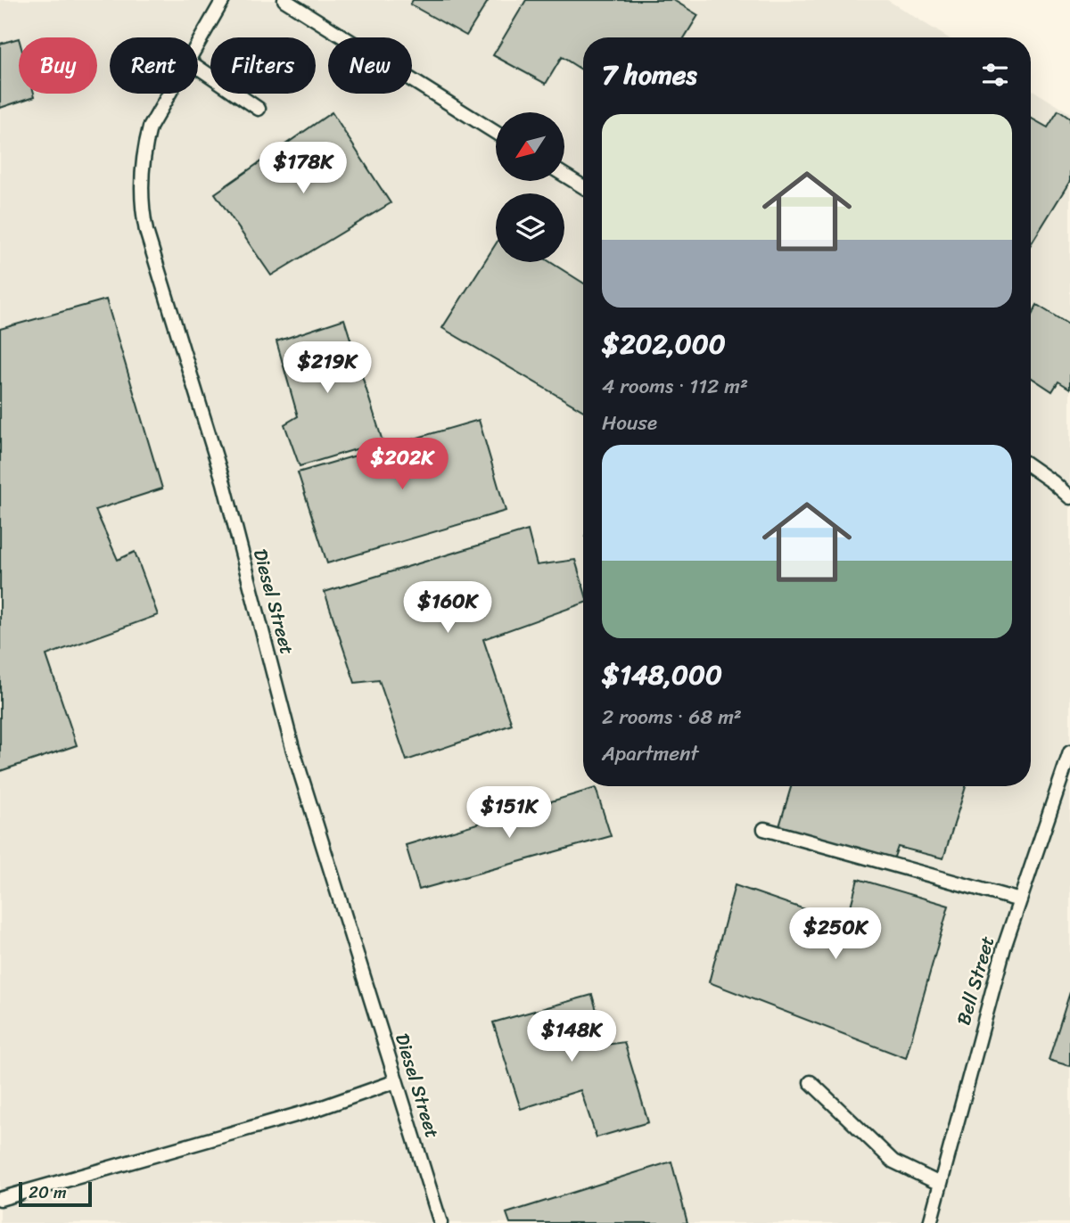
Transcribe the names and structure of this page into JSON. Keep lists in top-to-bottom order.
{
  "streets": {
    "lane": ["Diesel Street", "Bell Street"]
  },
  "scale_bar": "20 m",
  "north": "bottom left",
  "page": {
    "chip": [
      "Buy",
      "Rent",
      "Filters",
      "New"
    ],
    "heading": "7 homes",
    "list": [
      {
        "name": "$202,000",
        "note": "4 rooms · 112 m² · House"
      },
      {
        "name": "$148,000",
        "note": "2 rooms · 68 m² · Apartment"
      }
    ],
    "price": [
      "$178K",
      "$219K",
      "$202K",
      "$160K",
      "$151K",
      "$250K",
      "$148K"
    ],
    "scale": "20 m"
  }
}
